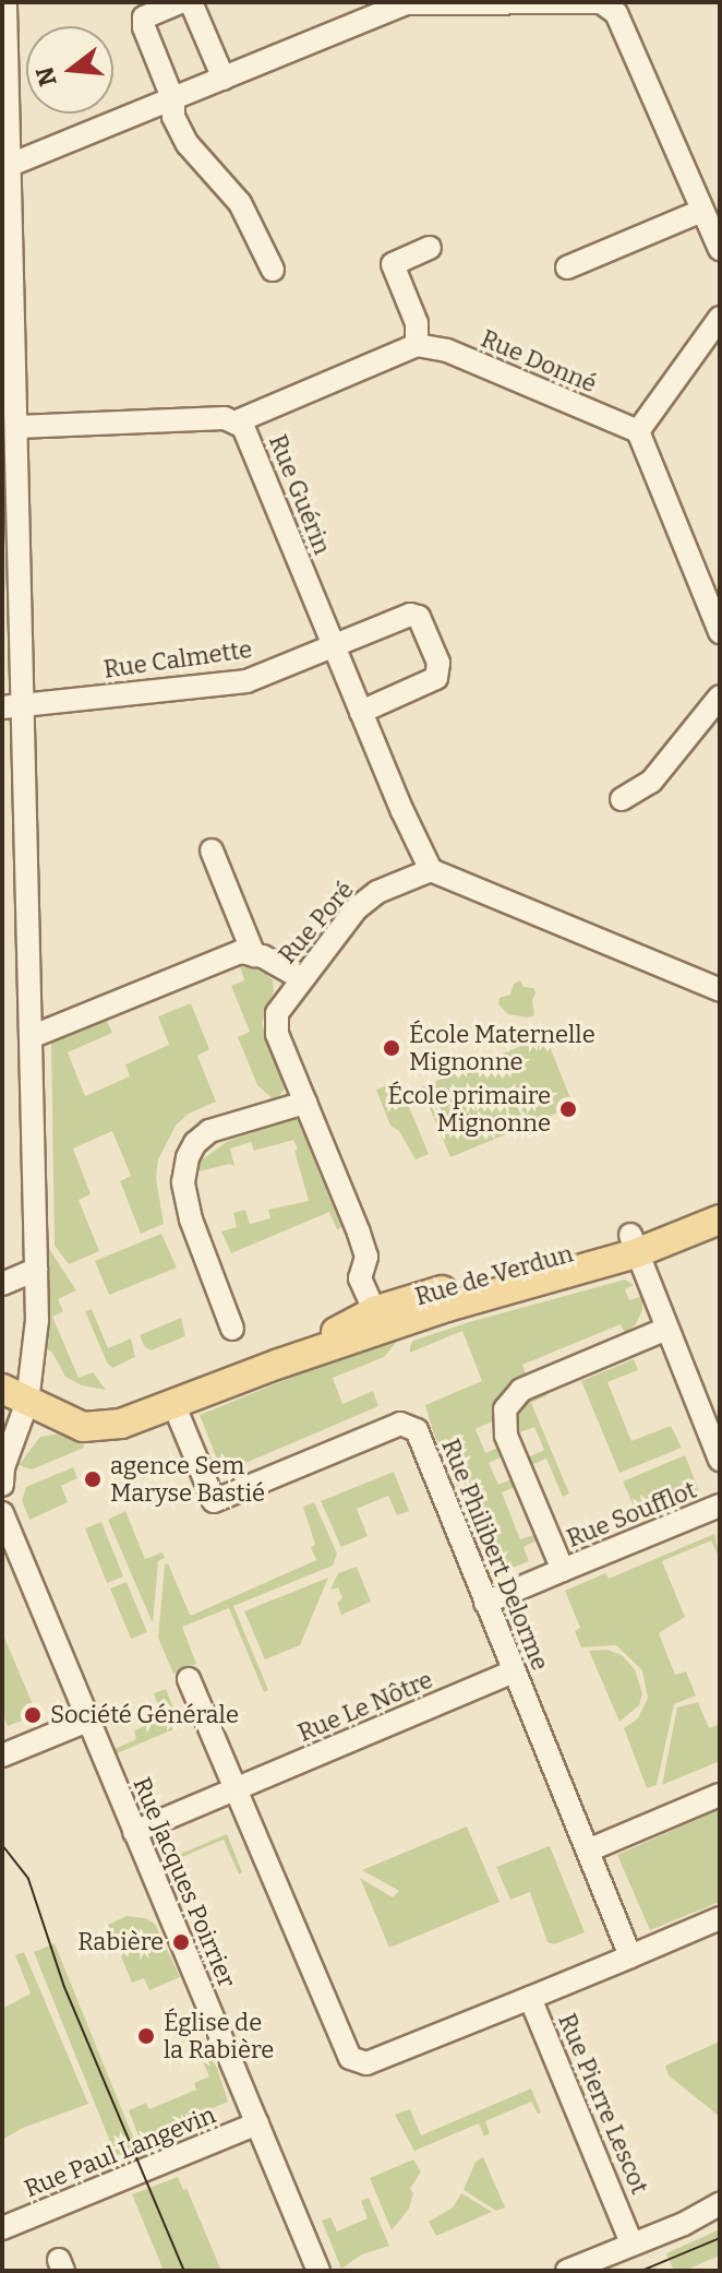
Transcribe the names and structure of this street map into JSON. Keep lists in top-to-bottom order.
{
  "streets": {
    "main road": ["Rue de Verdun"],
    "street": [
      "Rue Donné",
      "Rue Guérin",
      "Rue Calmette",
      "Rue Poré",
      "Rue Soufflot",
      "Rue Philibert Delorme",
      "Rue Le Nôtre",
      "Rue Jacques Poirrier",
      "Rue Pierre Lescot",
      "Rue Paul Langevin"
    ]
  },
  "crossings": [
    ["Rue Guérin", "Rue Calmette"],
    ["Rue Guérin", "Rue Poré"],
    ["Rue Poré", "Rue de Verdun"],
    ["Rue de Verdun", "Rue Philibert Delorme"],
    ["Rue Soufflot", "Rue Philibert Delorme"],
    ["Rue Philibert Delorme", "Rue Le Nôtre"],
    ["Rue Le Nôtre", "Rue Jacques Poirrier"],
    ["Rue Le Nôtre", "Rue Pierre Lescot"],
    ["Rue Jacques Poirrier", "Rue Paul Langevin"]
  ],
  "places": [
    "École Maternelle Mignonne",
    "École primaire Mignonne",
    "agence Sem Maryse Bastié",
    "Société Générale",
    "Rabière",
    "Église de la Rabière"
  ],
  "north": "left"
}
